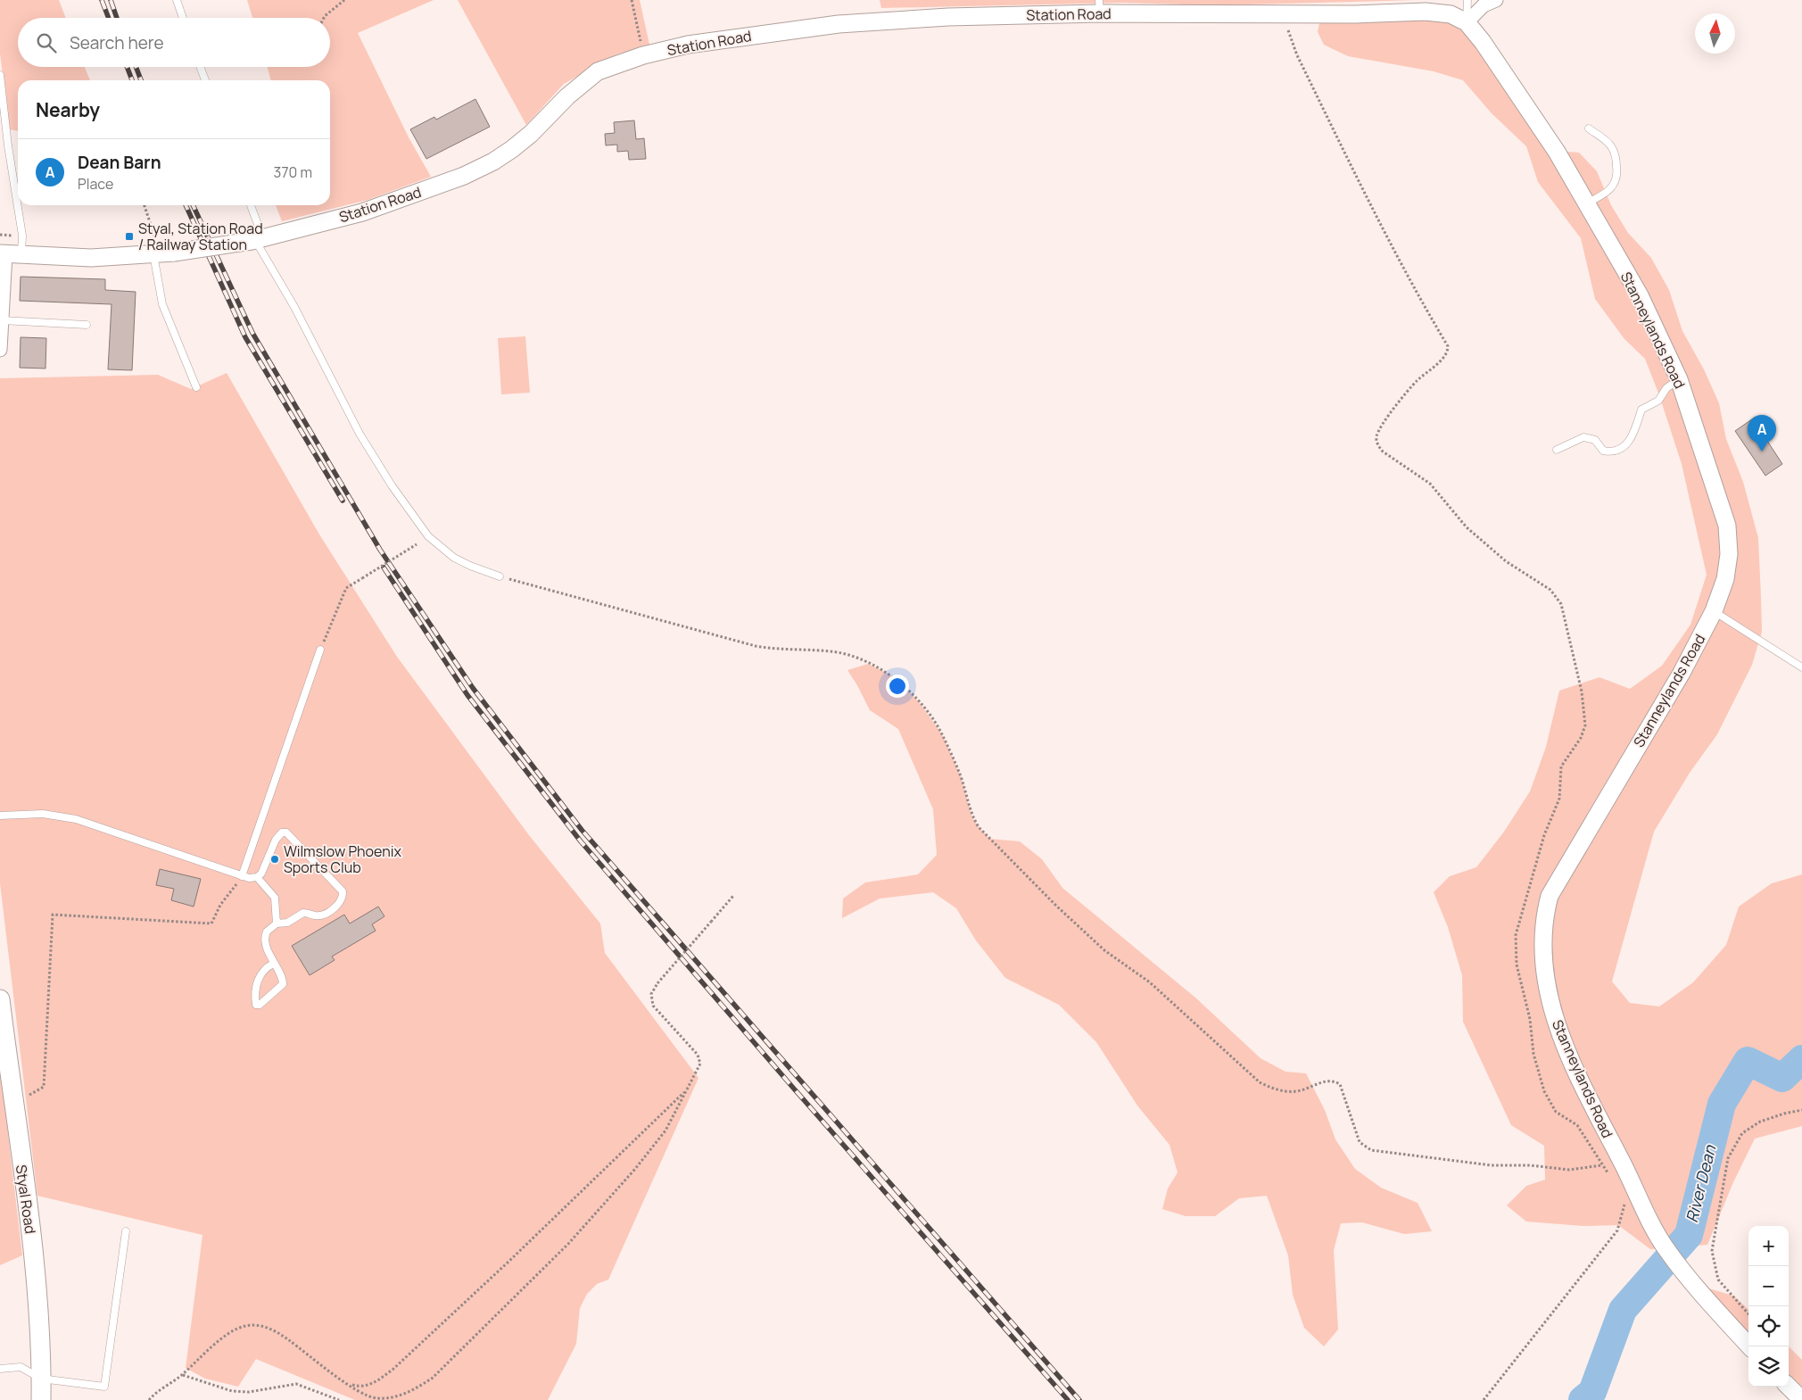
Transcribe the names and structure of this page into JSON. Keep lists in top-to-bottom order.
{
  "streets": {
    "main road": ["Styal Road"],
    "street": ["Station Road", "Stanneylands Road"]
  },
  "crossings": [
    ["Station Road", "Stanneylands Road"]
  ],
  "water": ["River Dean"],
  "places": {
    "transit": ["Styal, Station Road / Railway Station"],
    "other": ["Wilmslow Phoenix Sports Club"]
  },
  "north": "top",
  "page": {
    "search": "Search here",
    "heading": "Nearby",
    "list": [
      {
        "mark": "A",
        "name": "Dean Barn",
        "note": "Place",
        "value": "370 m"
      }
    ],
    "pins": "A",
    "map_buttons": ["+", "−"]
  }
}
